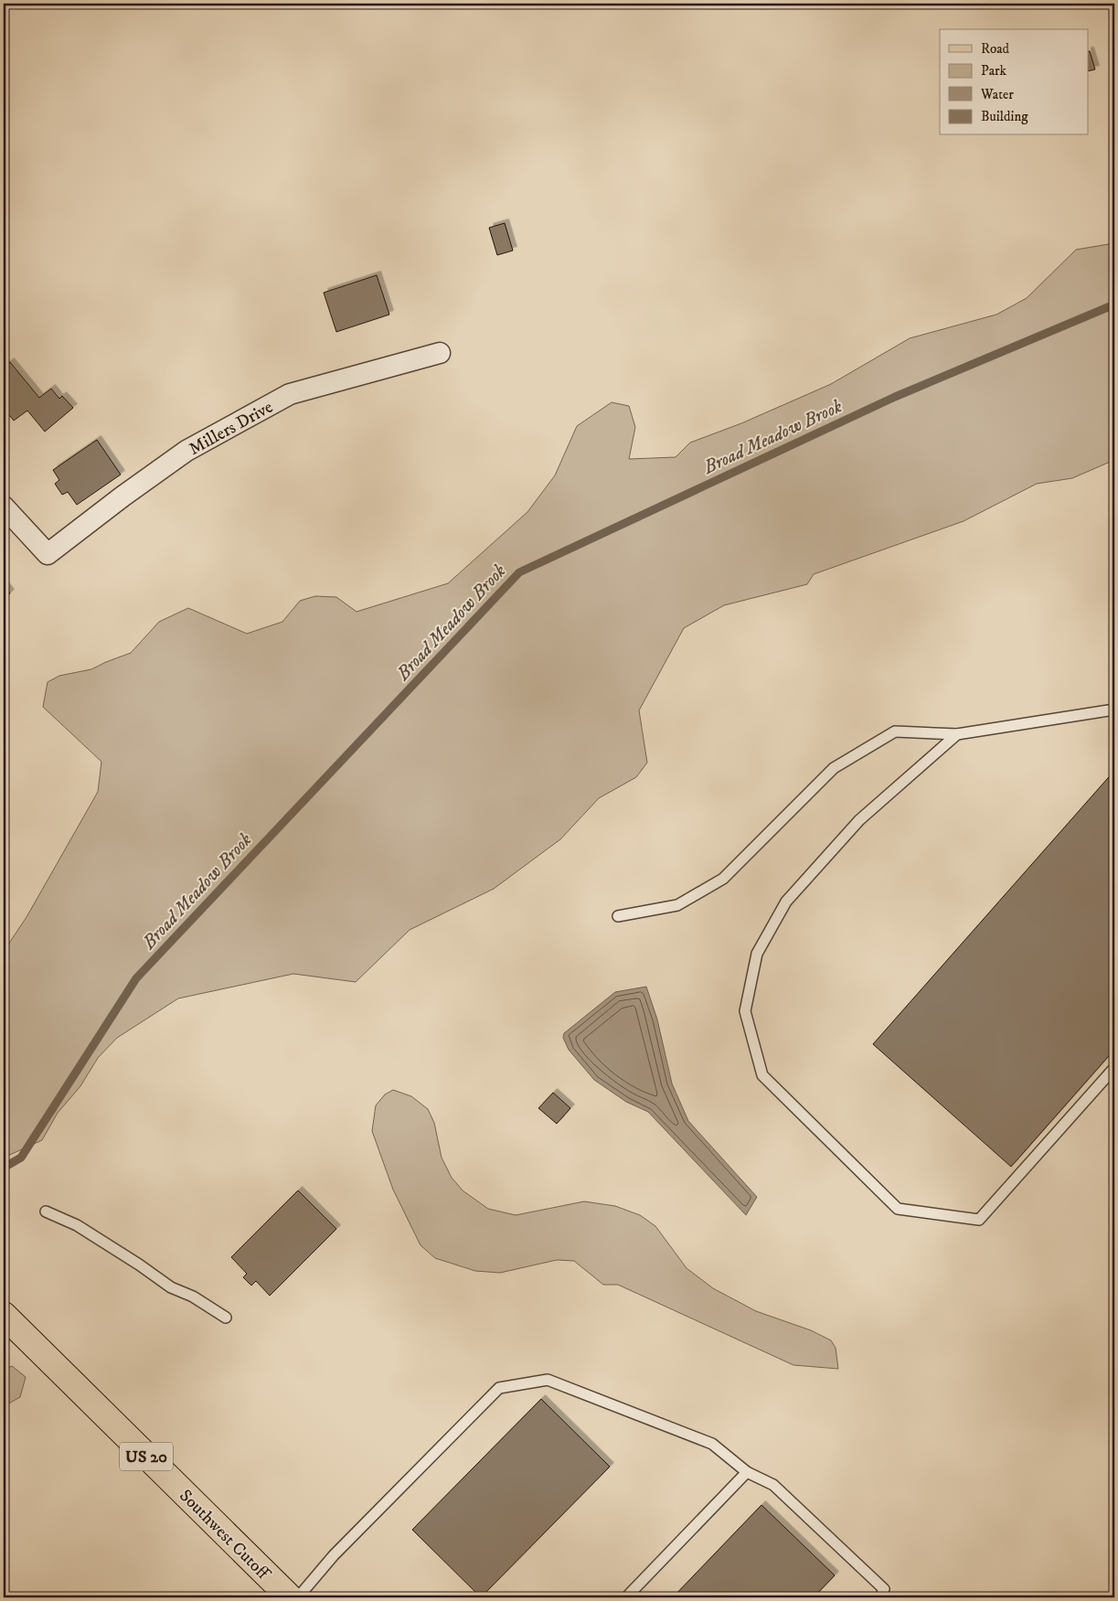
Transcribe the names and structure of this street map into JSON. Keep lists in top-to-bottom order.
{
  "streets": {
    "main road": ["US 20", "Southwest Cutoff"],
    "street": ["Millers Drive"]
  },
  "water": ["Broad Meadow Brook"],
  "legend": [
    "Road",
    "Park",
    "Water",
    "Building"
  ]
}
